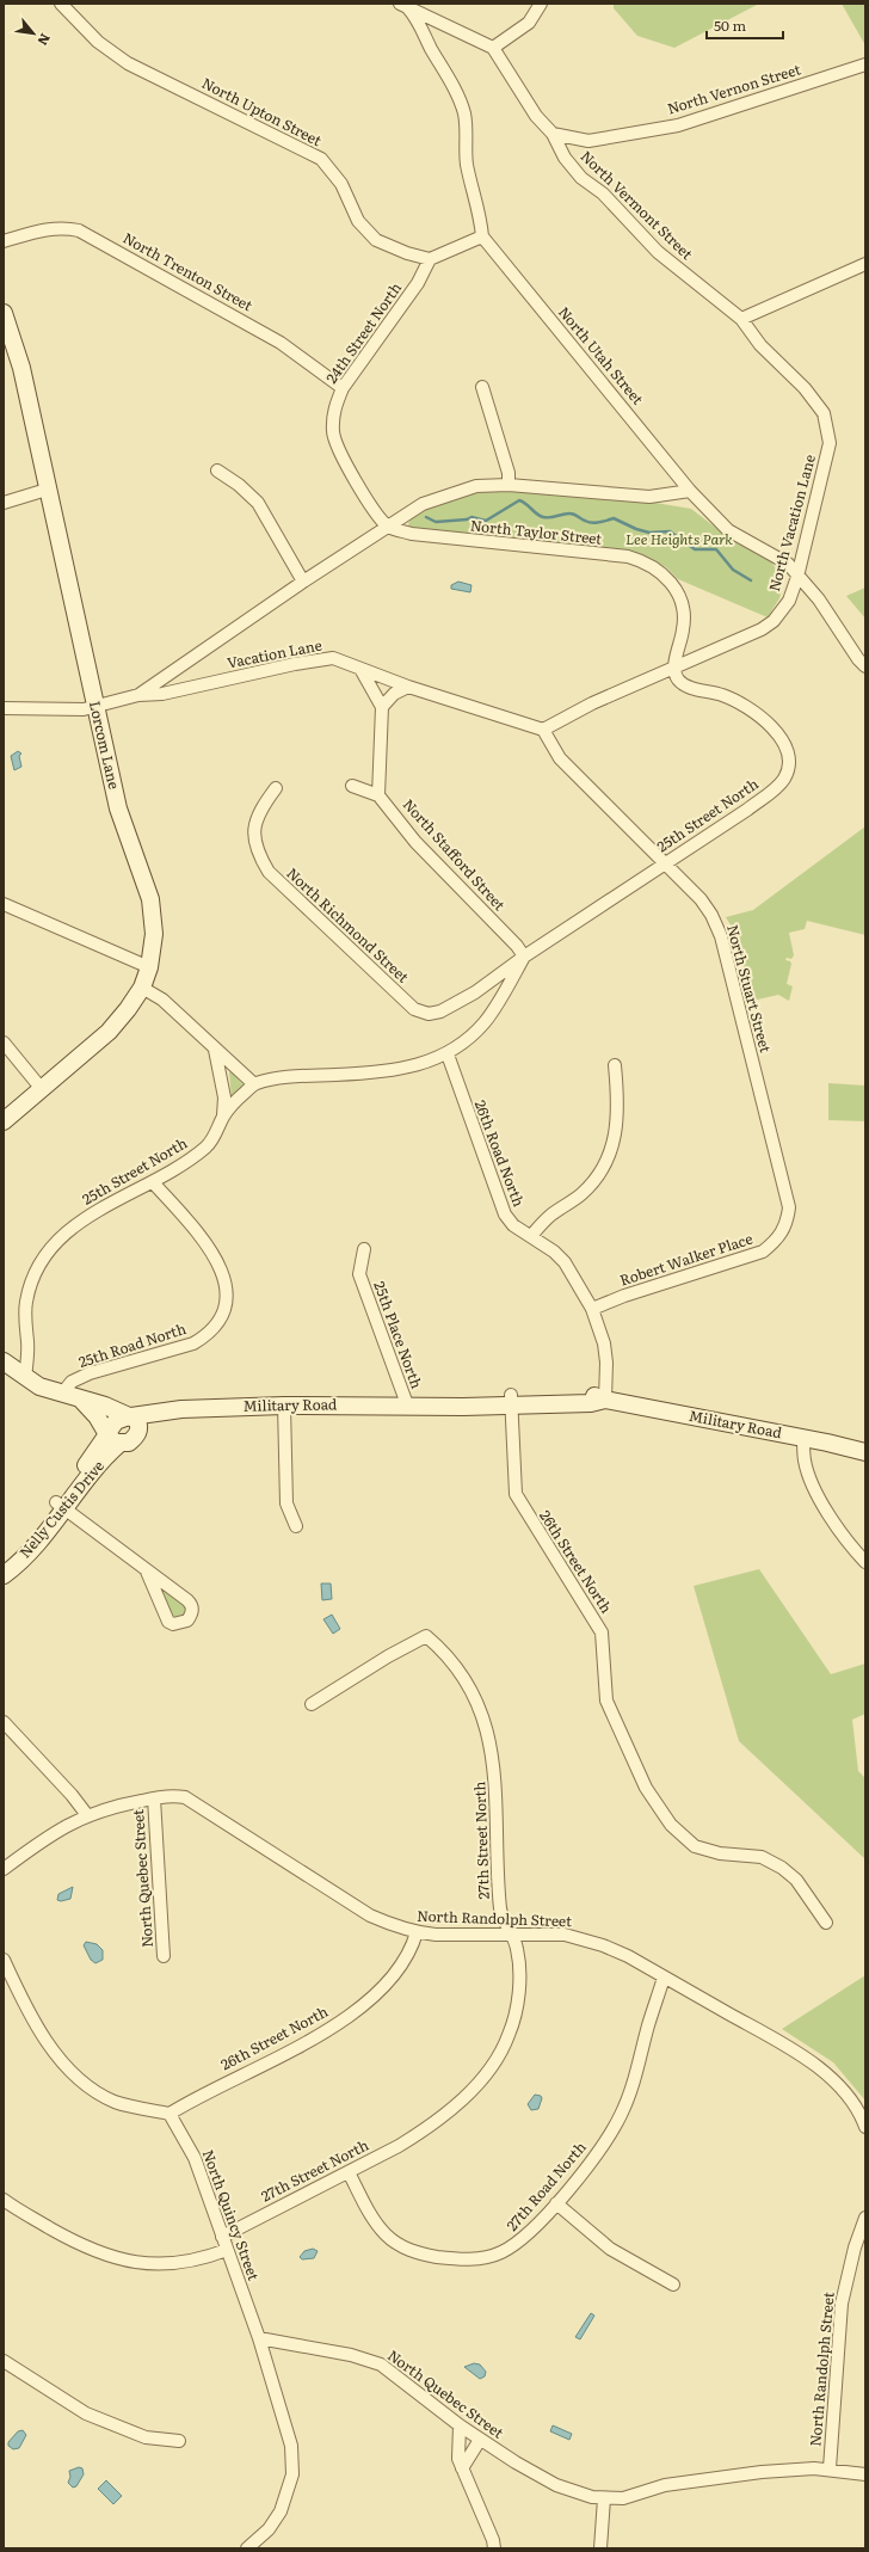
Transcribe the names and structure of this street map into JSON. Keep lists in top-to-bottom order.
{
  "streets": {
    "street": [
      "North Vernon Street",
      "North Upton Street",
      "North Vermont Street",
      "North Trenton Street",
      "24th Street North",
      "North Utah Street",
      "North Vacation Lane",
      "North Taylor Street",
      "Vacation Lane",
      "Lorcom Lane",
      "25th Street North",
      "North Stafford Street",
      "North Richmond Street",
      "North Stuart Street",
      "26th Road North",
      "Robert Walker Place",
      "25th Place North",
      "25th Road North",
      "Military Road",
      "Nelly Custis Drive",
      "26th Street North",
      "27th Street North",
      "North Quebec Street",
      "North Randolph Street",
      "27th Road North",
      "North Quincy Street"
    ]
  },
  "crossings": [
    ["North Vernon Street", "North Vermont Street"],
    ["North Upton Street", "24th Street North"],
    ["North Vermont Street", "North Vacation Lane"],
    ["North Trenton Street", "24th Street North"],
    ["24th Street North", "North Taylor Street"],
    ["North Utah Street", "North Vacation Lane"],
    ["North Vacation Lane", "North Taylor Street"],
    ["North Vacation Lane", "Vacation Lane"],
    ["North Vacation Lane", "25th Street North"],
    ["North Vacation Lane", "North Stuart Street"],
    ["North Taylor Street", "25th Street North"],
    ["Vacation Lane", "Lorcom Lane"],
    ["Vacation Lane", "North Stuart Street"],
    ["25th Street North", "North Stafford Street"],
    ["25th Street North", "North Richmond Street"],
    ["25th Street North", "North Stuart Street"],
    ["25th Street North", "26th Road North"],
    ["25th Street North", "25th Road North"],
    ["North Stuart Street", "Robert Walker Place"],
    ["26th Road North", "Robert Walker Place"],
    ["26th Road North", "Military Road"],
    ["25th Place North", "Military Road"],
    ["Military Road", "Nelly Custis Drive"],
    ["Military Road", "26th Street North"],
    ["26th Street North", "North Randolph Street"],
    ["26th Street North", "North Quincy Street"],
    ["27th Street North", "North Randolph Street"],
    ["27th Street North", "27th Road North"],
    ["27th Street North", "North Quincy Street"],
    ["North Quebec Street", "North Randolph Street"],
    ["North Quebec Street", "North Quincy Street"],
    ["North Randolph Street", "27th Road North"]
  ],
  "parks": ["Lee Heights Park"],
  "scale_bar": "50 m",
  "north": "bottom right"
}
